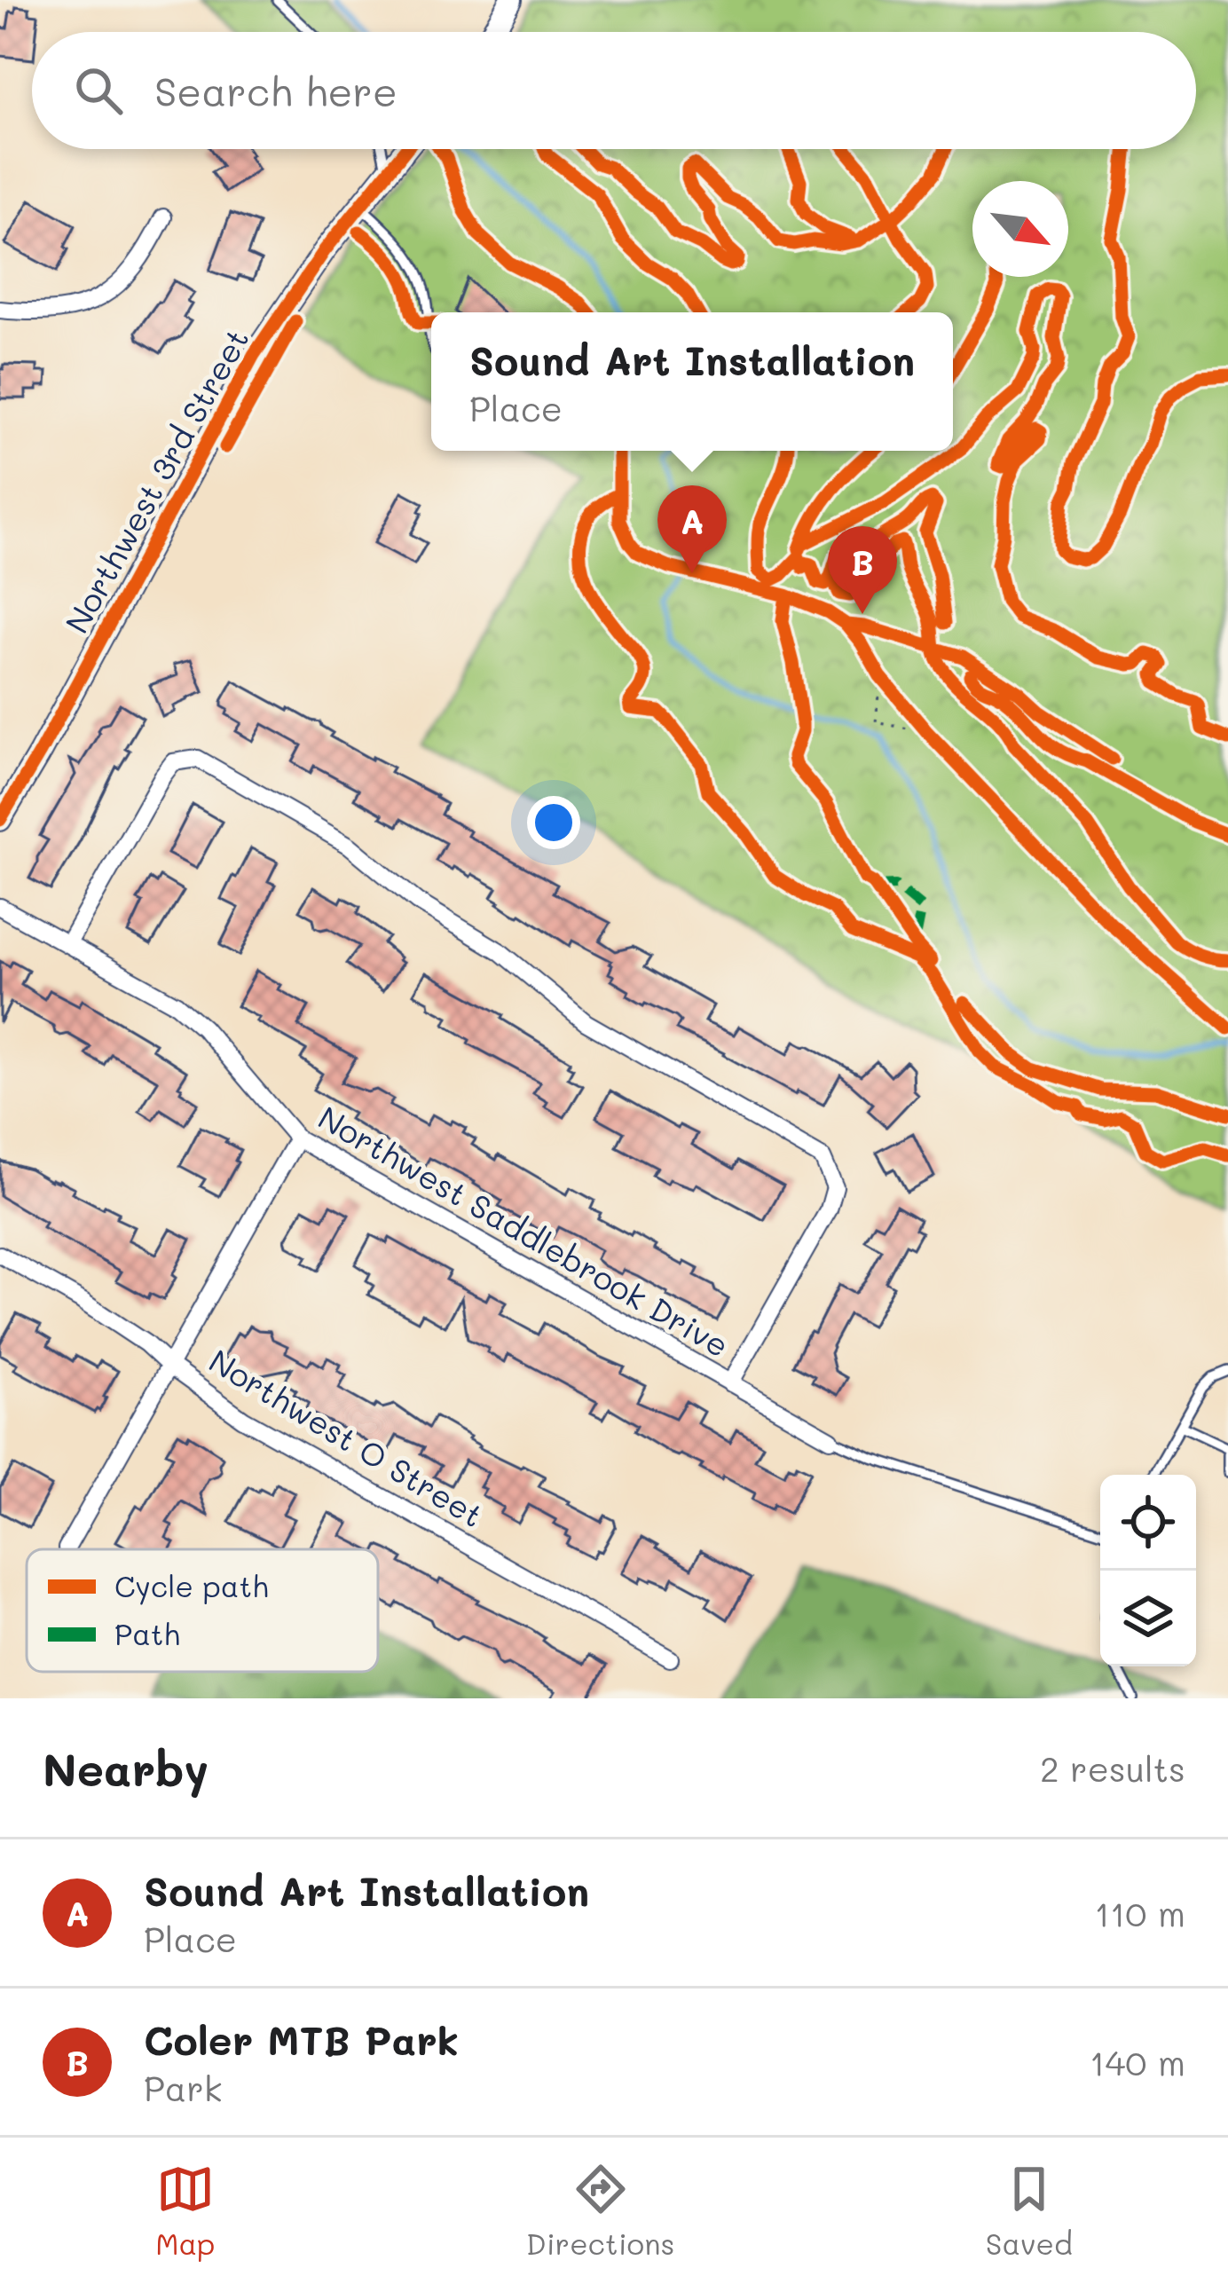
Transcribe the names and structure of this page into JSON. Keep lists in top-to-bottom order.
{
  "streets": {
    "street": ["Northwest 3rd Street", "Northwest Saddlebrook Drive", "Northwest O Street"]
  },
  "legend": ["Cycle path", "Path"],
  "north": "bottom right",
  "page": {
    "search": "Search here",
    "popup": ["Sound Art Installation", "Place"],
    "pins": ["A", "B"],
    "heading": ["Nearby", "2 results"],
    "list": [
      {
        "mark": "A",
        "name": "Sound Art Installation",
        "note": "Place",
        "value": "110 m"
      },
      {
        "mark": "B",
        "name": "Coler MTB Park",
        "note": "Park",
        "value": "140 m"
      }
    ],
    "nav": ["Map", "Directions", "Saved"]
  }
}
